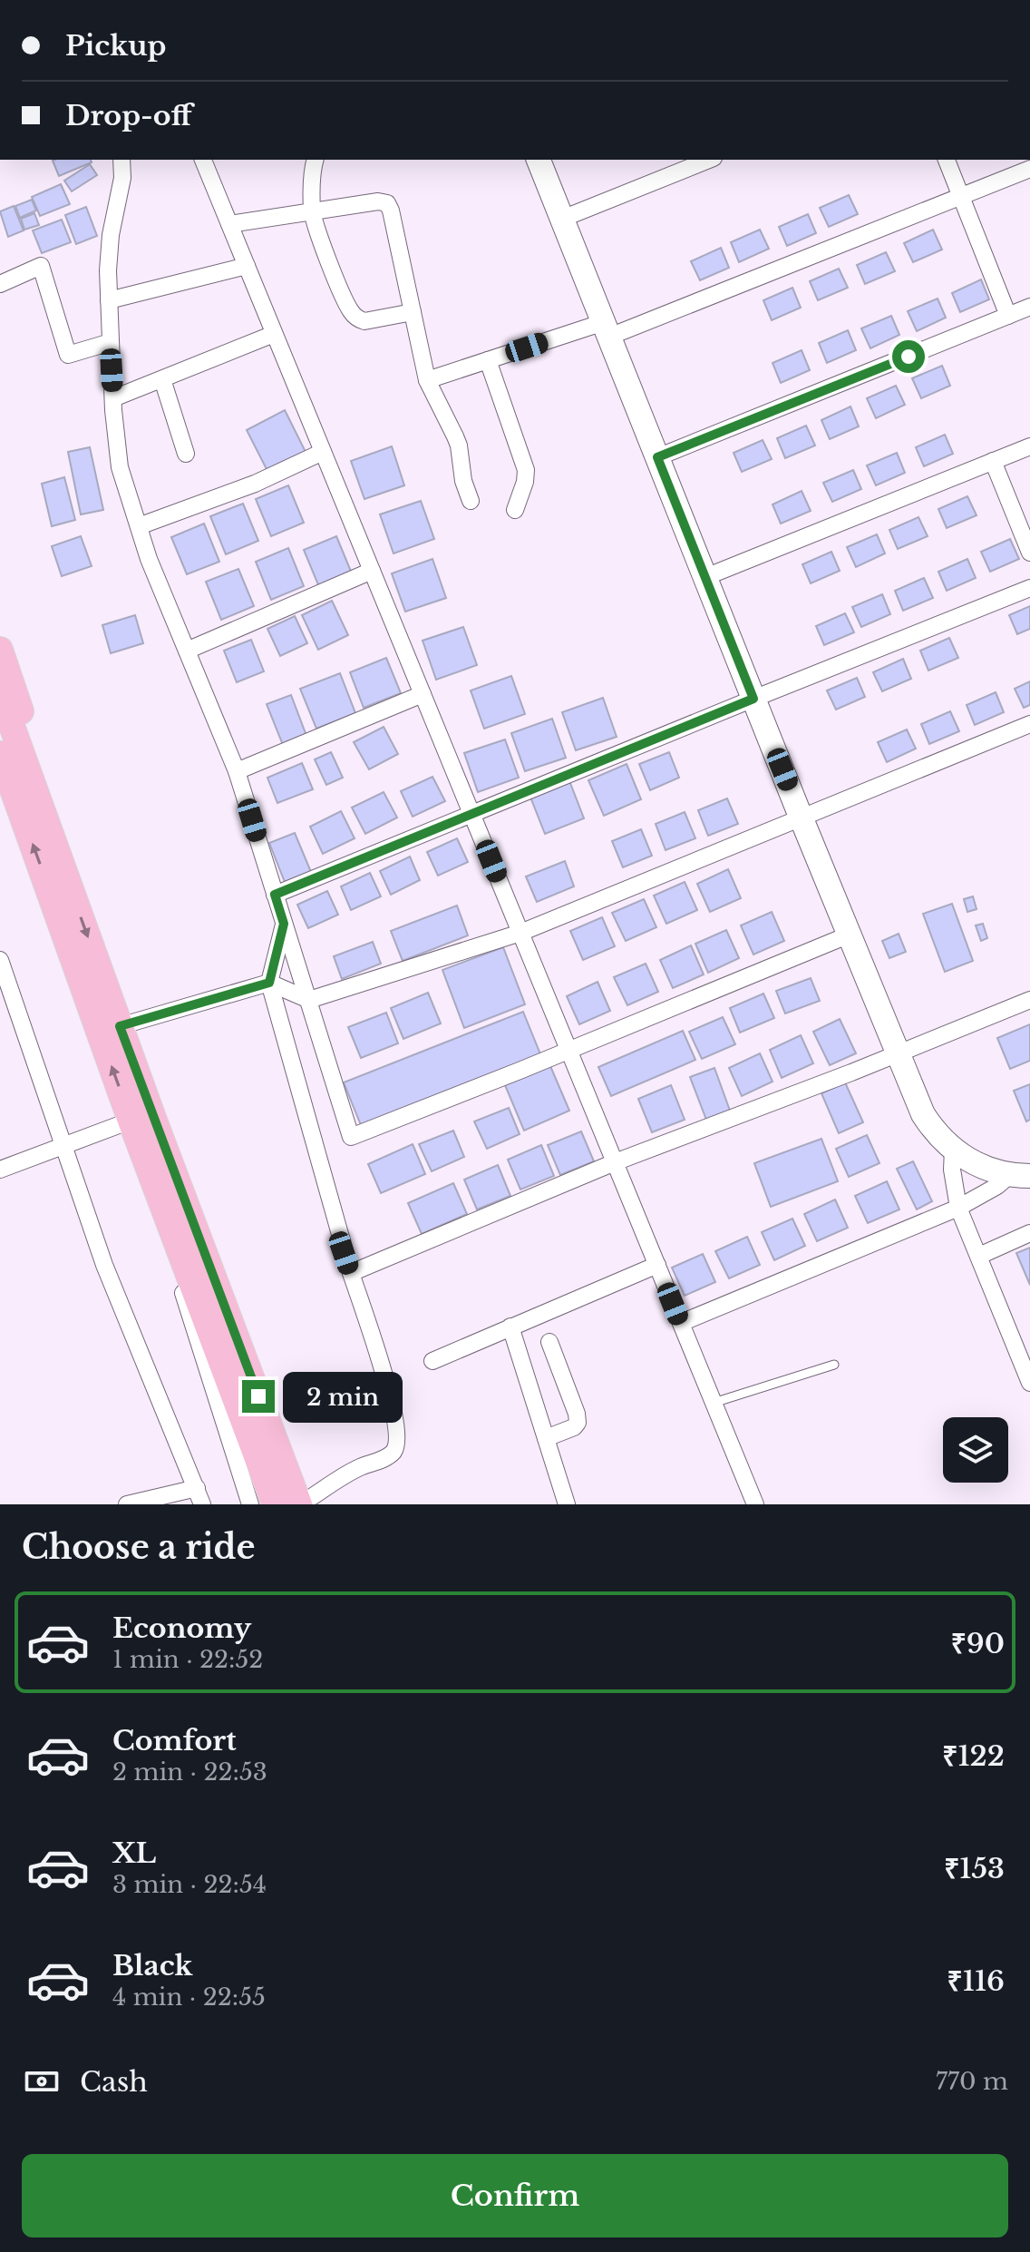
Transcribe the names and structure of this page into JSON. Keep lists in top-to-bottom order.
{
  "page": {
    "banner": ["Pickup", "Drop-off"],
    "bubble": "2 min",
    "heading": "Choose a ride",
    "list": [
      {
        "name": "Economy",
        "note": "1 min · 22:52",
        "value": "₹90"
      },
      {
        "name": "Comfort",
        "note": "2 min · 22:53",
        "value": "₹122"
      },
      {
        "name": "XL",
        "note": "3 min · 22:54",
        "value": "₹153"
      },
      {
        "name": "Black",
        "note": "4 min · 22:55",
        "value": "₹116"
      }
    ],
    "pay": ["Cash", "770 m"],
    "buttons": "Confirm"
  }
}
